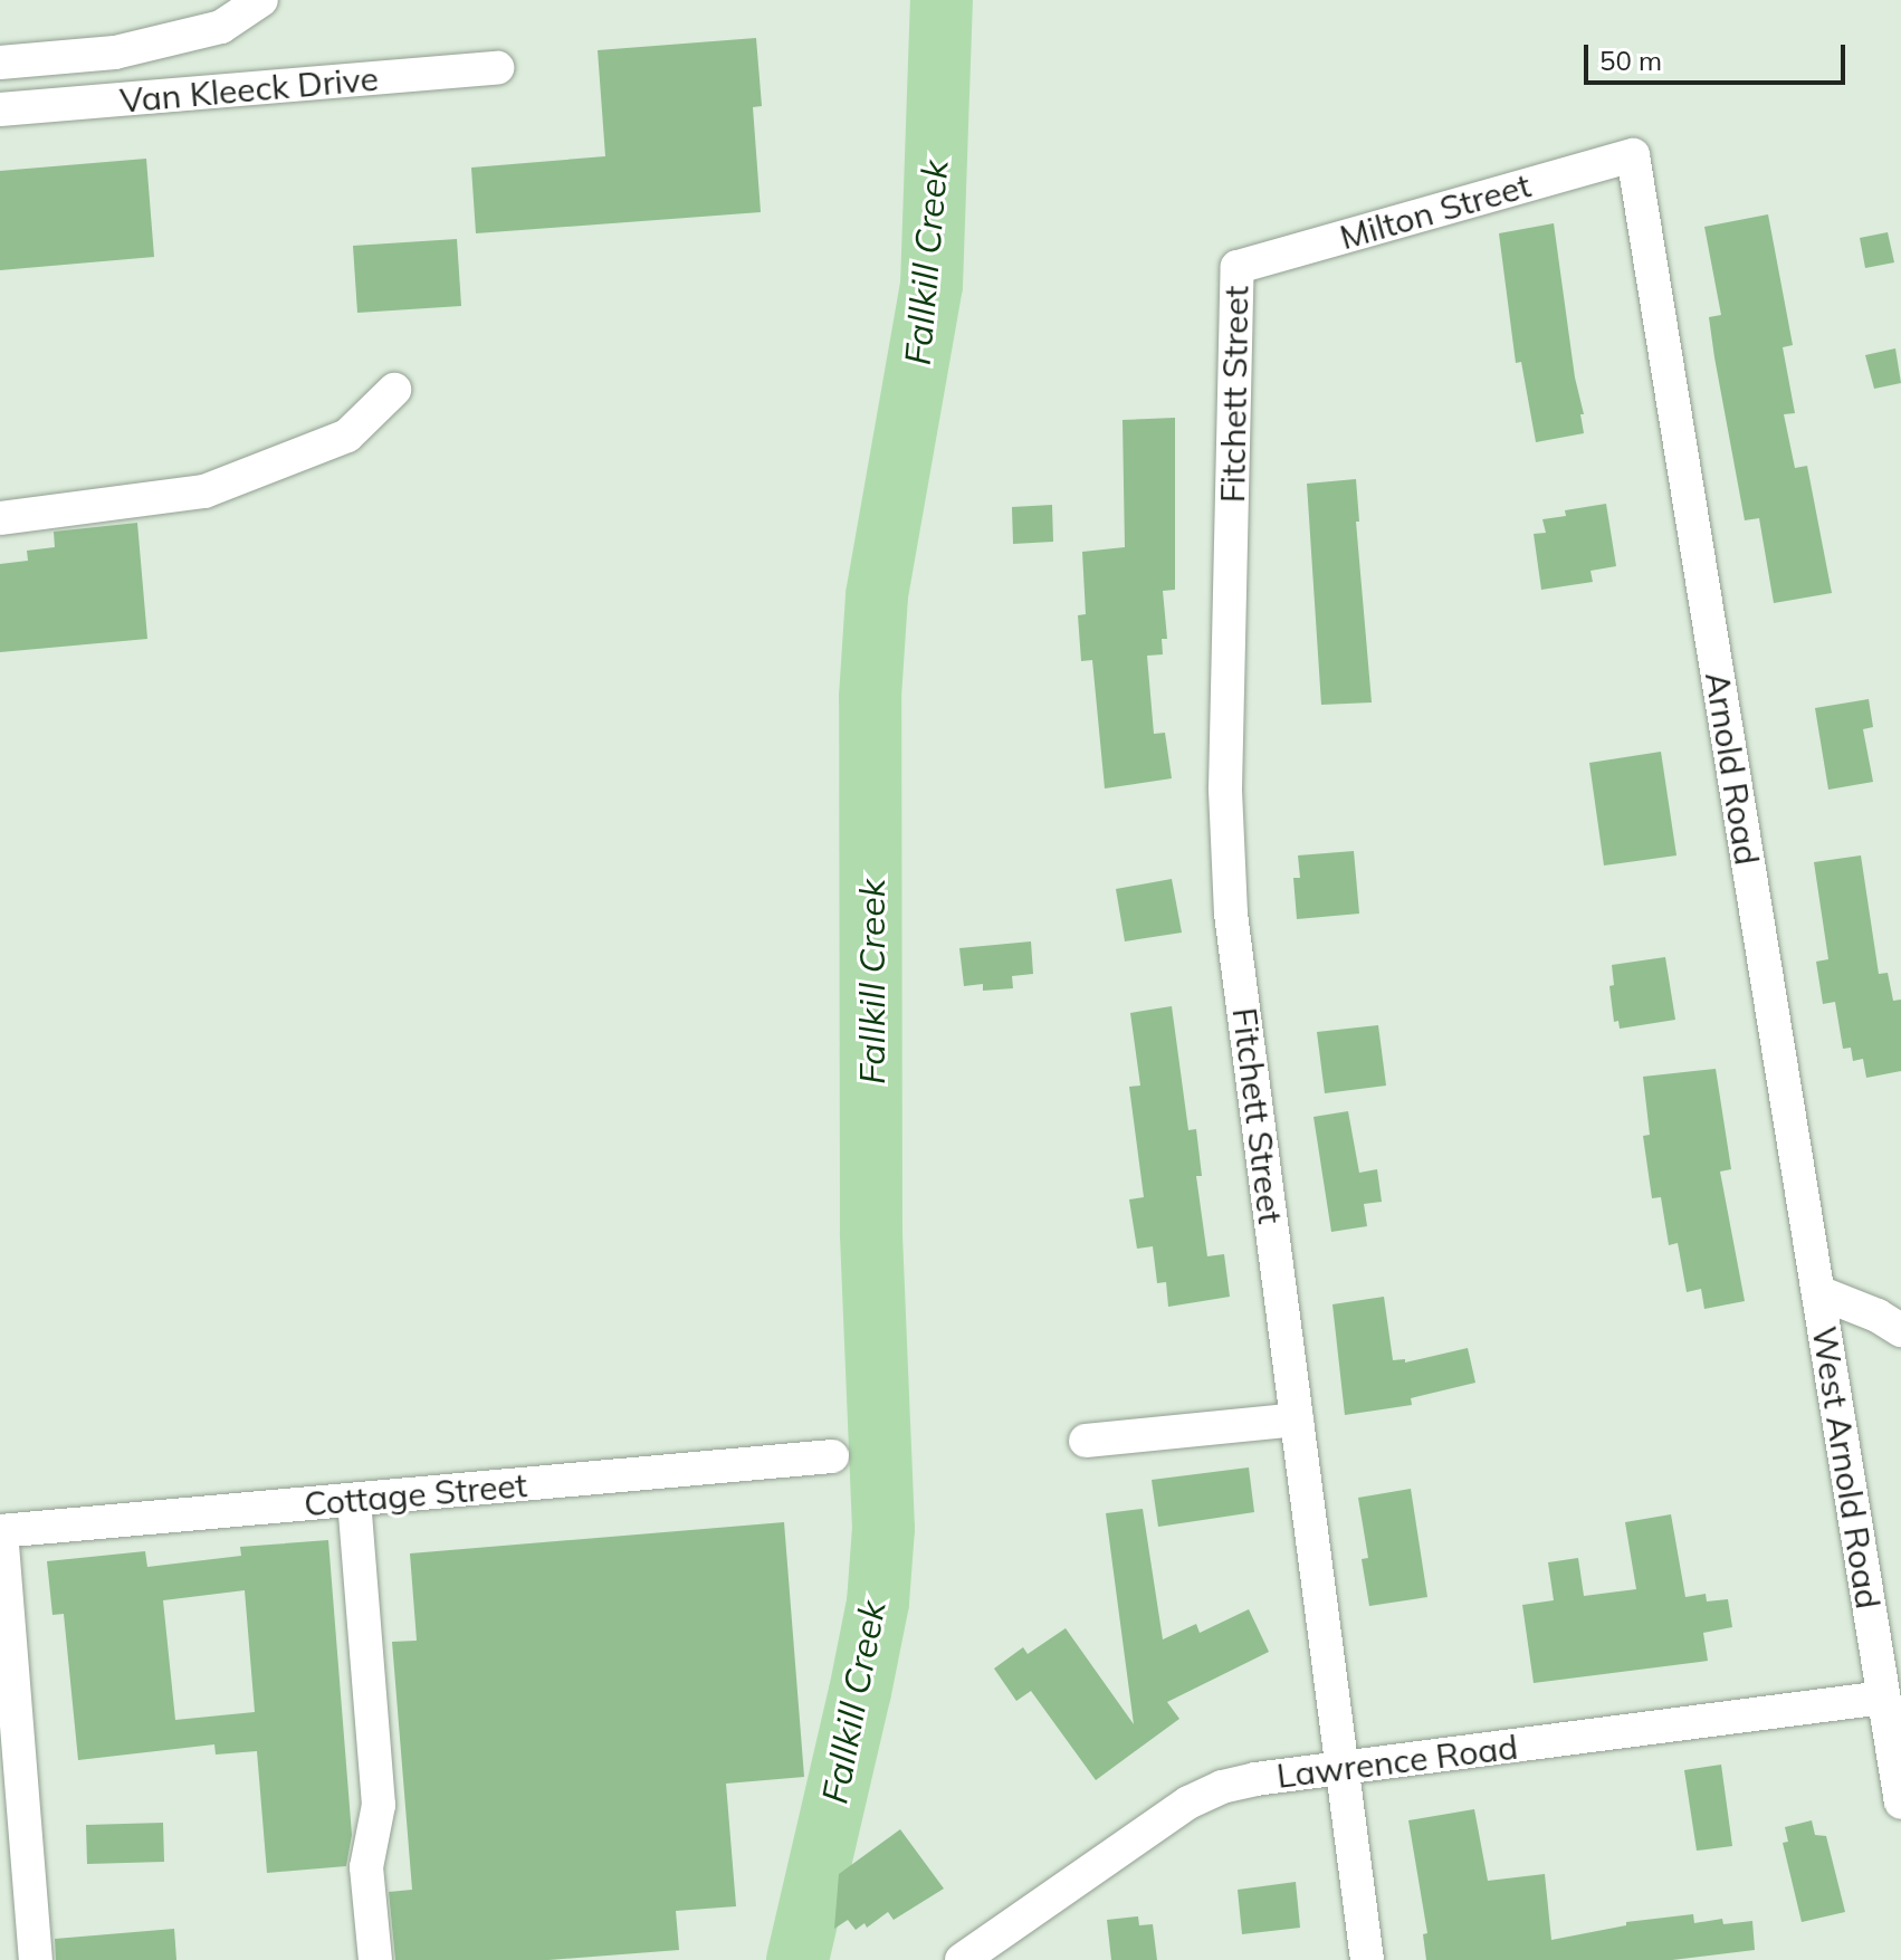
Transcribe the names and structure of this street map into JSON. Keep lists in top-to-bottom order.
{
  "streets": {
    "street": [
      "Van Kleeck Drive",
      "Milton Street",
      "Fitchett Street",
      "Arnold Road",
      "West Arnold Road",
      "Cottage Street",
      "Lawrence Road"
    ]
  },
  "crossings": [
    ["Milton Street", "Fitchett Street"],
    ["Milton Street", "Arnold Road"],
    ["Fitchett Street", "Lawrence Road"],
    ["Arnold Road", "West Arnold Road"],
    ["West Arnold Road", "Lawrence Road"]
  ],
  "water": ["Fallkill Creek"],
  "scale_bar": "50 m"
}
